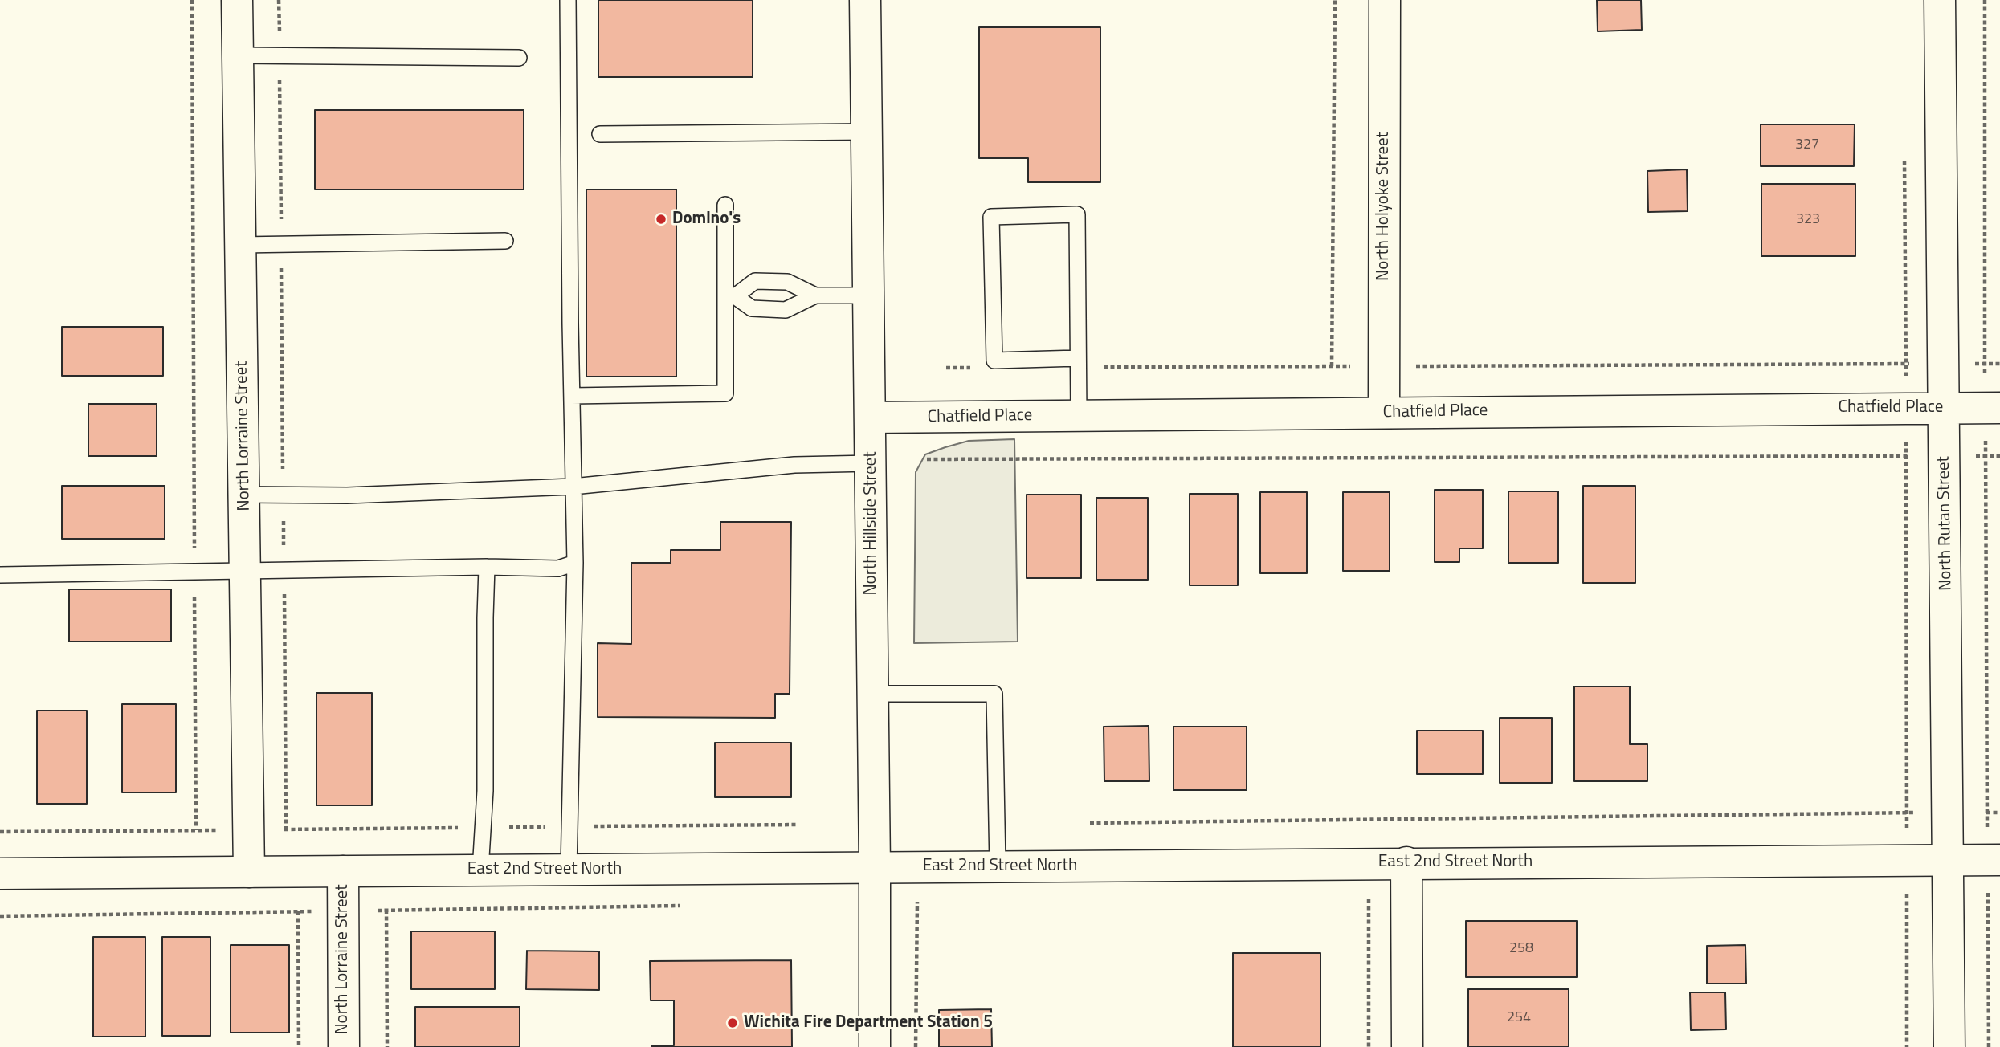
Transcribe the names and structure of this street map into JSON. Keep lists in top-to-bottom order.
{
  "streets": {
    "street": [
      "North Holyoke Street",
      "Chatfield Place",
      "North Lorraine Street",
      "North Hillside Street",
      "North Rutan Street",
      "East 2nd Street North"
    ]
  },
  "crossings": [
    ["North Holyoke Street", "Chatfield Place"],
    ["Chatfield Place", "North Hillside Street"],
    ["Chatfield Place", "North Rutan Street"],
    ["North Lorraine Street", "East 2nd Street North"],
    ["North Hillside Street", "East 2nd Street North"],
    ["North Rutan Street", "East 2nd Street North"]
  ],
  "places": ["Domino's", "Wichita Fire Department Station 5"],
  "house_numbers": [
    "327",
    "323",
    "258",
    "254"
  ]
}
